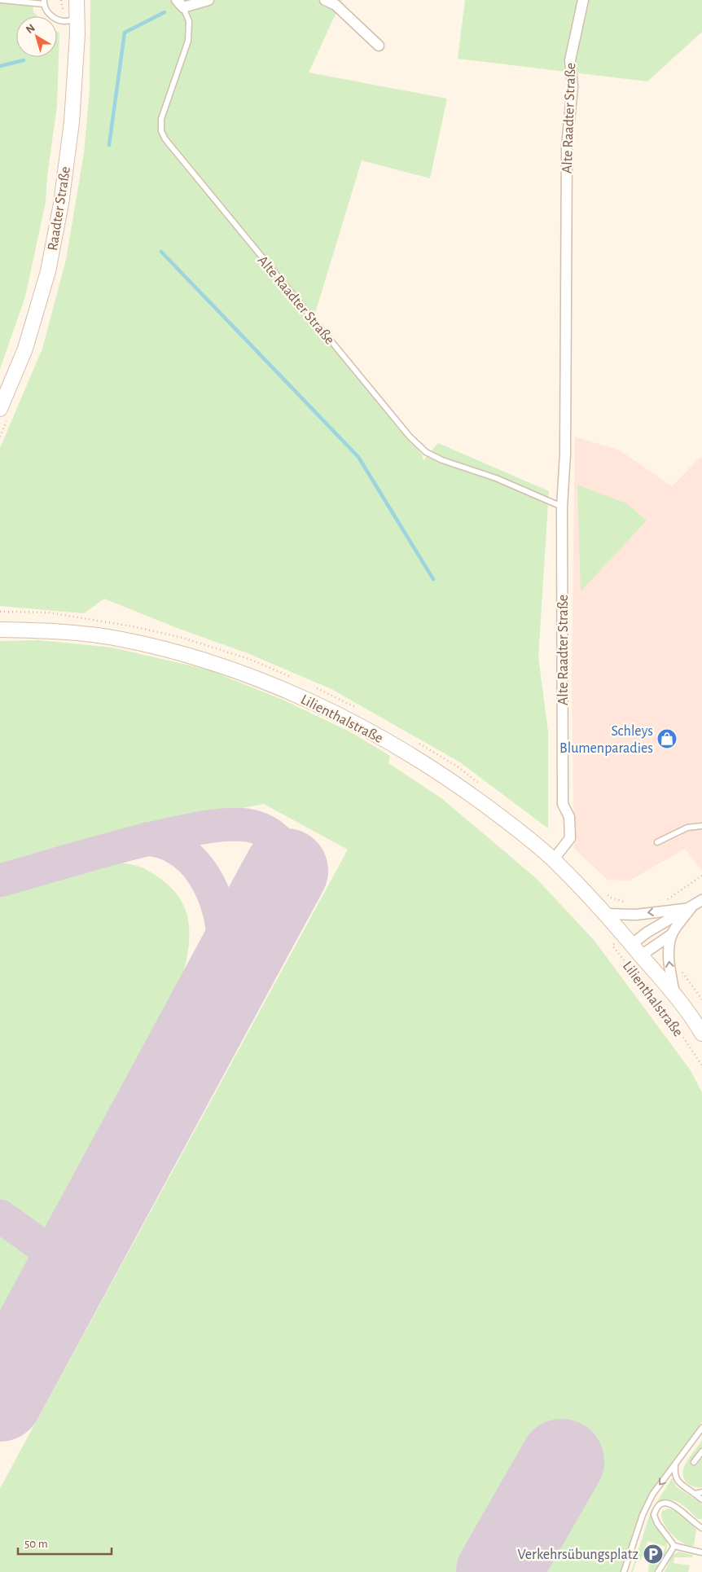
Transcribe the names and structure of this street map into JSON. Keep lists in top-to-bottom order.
{
  "streets": {
    "main road": ["Raadter Straße", "Lilienthalstraße"],
    "street": ["Alte Raadter Straße"]
  },
  "crossings": [
    ["Alte Raadter Straße", "Lilienthalstraße"]
  ],
  "places": {
    "shop": ["Schleys Blumenparadies"],
    "parking": ["Verkehrsübungsplatz"]
  },
  "scale_bar": "50 m",
  "north": "top left"
}
